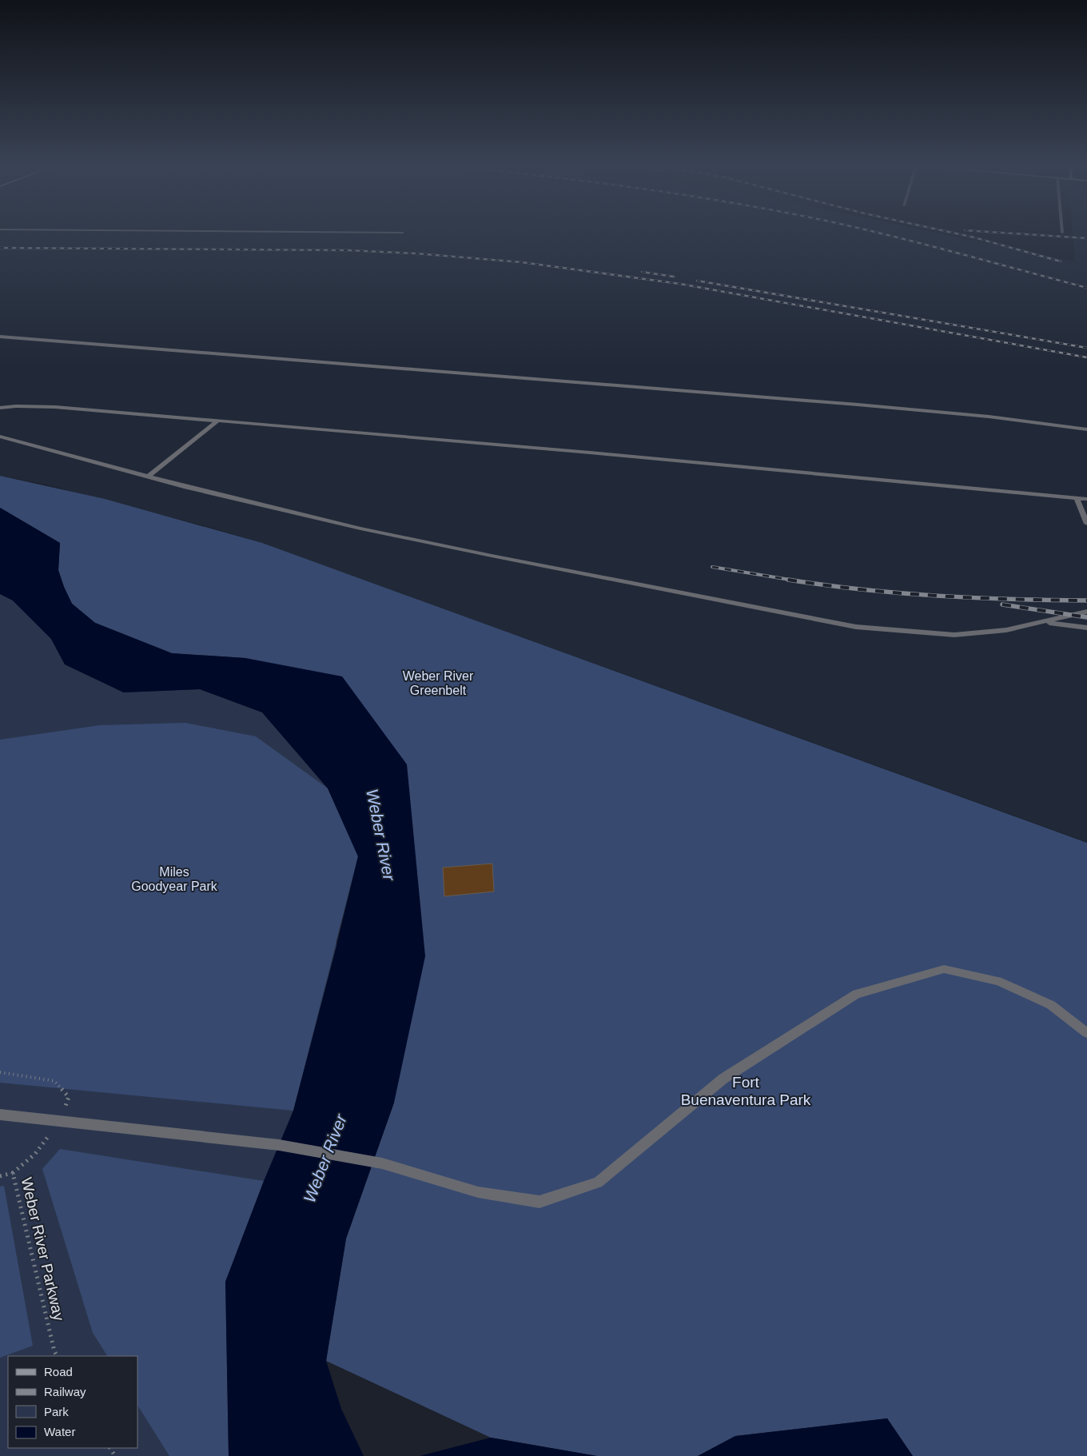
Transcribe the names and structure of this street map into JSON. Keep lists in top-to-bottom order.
{
  "streets": {
    "path": ["Weber River Parkway"]
  },
  "water": ["Weber River"],
  "parks": ["Weber River Greenbelt", "Miles Goodyear Park", "Fort Buenaventura Park"],
  "legend": [
    "Road",
    "Railway",
    "Park",
    "Water"
  ]
}
